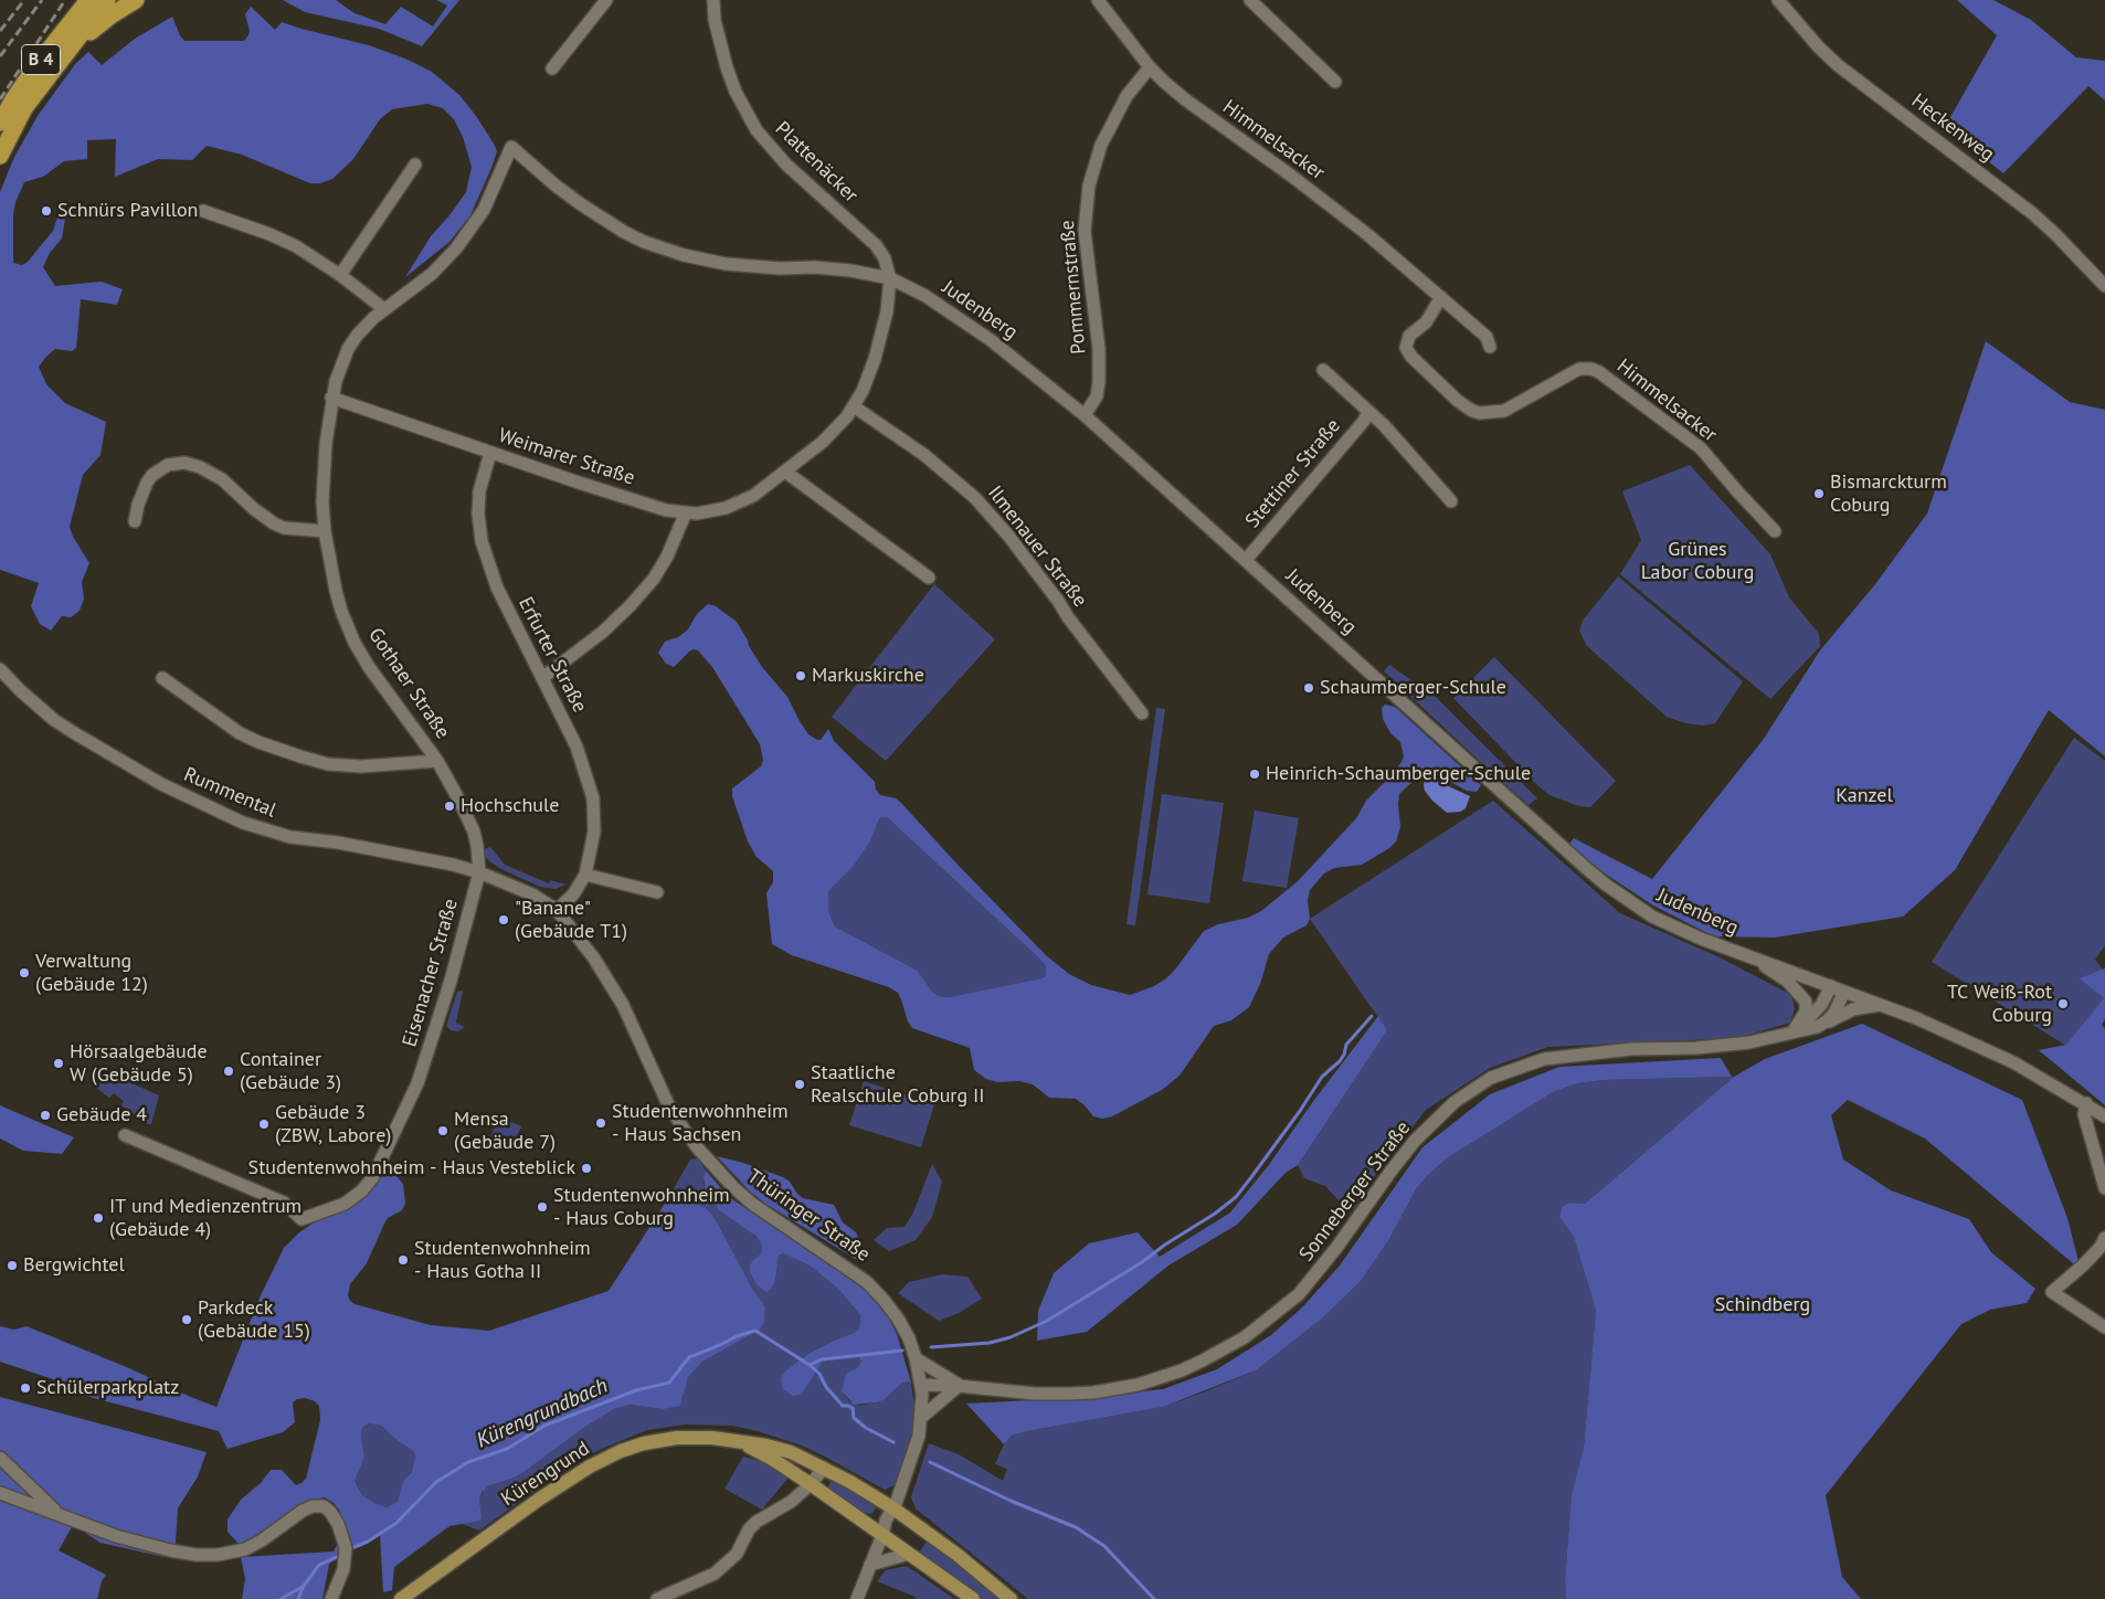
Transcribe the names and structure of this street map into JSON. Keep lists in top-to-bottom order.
{
  "streets": {
    "highway": ["B 4"],
    "main road": ["Kürengrund"],
    "street": [
      "Heckenweg",
      "Himmelsacker",
      "Plattenäcker",
      "Pommernstraße",
      "Judenberg",
      "Weimarer Straße",
      "Stettiner Straße",
      "Ilmenauer Straße",
      "Erfurter Straße",
      "Gothaer Straße",
      "Rummental",
      "Eisenacher Straße",
      "Sonneberger Straße",
      "Thüringer Straße"
    ]
  },
  "crossings": [
    ["Himmelsacker", "Pommernstraße"],
    ["Plattenäcker", "Judenberg"],
    ["Plattenäcker", "Weimarer Straße"],
    ["Pommernstraße", "Judenberg"],
    ["Judenberg", "Weimarer Straße"],
    ["Judenberg", "Stettiner Straße"],
    ["Judenberg", "Gothaer Straße"],
    ["Judenberg", "Sonneberger Straße"],
    ["Weimarer Straße", "Ilmenauer Straße"],
    ["Weimarer Straße", "Erfurter Straße"],
    ["Weimarer Straße", "Gothaer Straße"],
    ["Erfurter Straße", "Thüringer Straße"],
    ["Gothaer Straße", "Rummental"],
    ["Gothaer Straße", "Eisenacher Straße"],
    ["Gothaer Straße", "Thüringer Straße"],
    ["Rummental", "Eisenacher Straße"],
    ["Rummental", "Thüringer Straße"],
    ["Eisenacher Straße", "Thüringer Straße"],
    ["Sonneberger Straße", "Thüringer Straße"],
    ["Thüringer Straße", "Kürengrund"]
  ],
  "water": ["Kürengrundbach"],
  "parks": ["Grünes Labor Coburg", "Kanzel", "Schindberg"],
  "places": [
    "Schnürs Pavillon",
    "Bismarckturm Coburg",
    "Markuskirche",
    "Schaumberger-Schule",
    "Heinrich-Schaumberger-Schule",
    "Hochschule",
    "\"Banane\" (Gebäude T1)",
    "Verwaltung (Gebäude 12)",
    "TC Weiß-Rot Coburg",
    "Hörsaalgebäude W (Gebäude 5)",
    "Container (Gebäude 3)",
    "Staatliche Realschule Coburg II",
    "Gebäude 4",
    "Studentenwohnheim - Haus Sachsen",
    "Gebäude 3 (ZBW, Labore)",
    "Mensa (Gebäude 7)",
    "Studentenwohnheim - Haus Vesteblick",
    "Studentenwohnheim - Haus Coburg",
    "IT und Medienzentrum (Gebäude 4)",
    "Studentenwohnheim - Haus Gotha II",
    "Bergwichtel",
    "Parkdeck (Gebäude 15)",
    "Schülerparkplatz"
  ]
}
